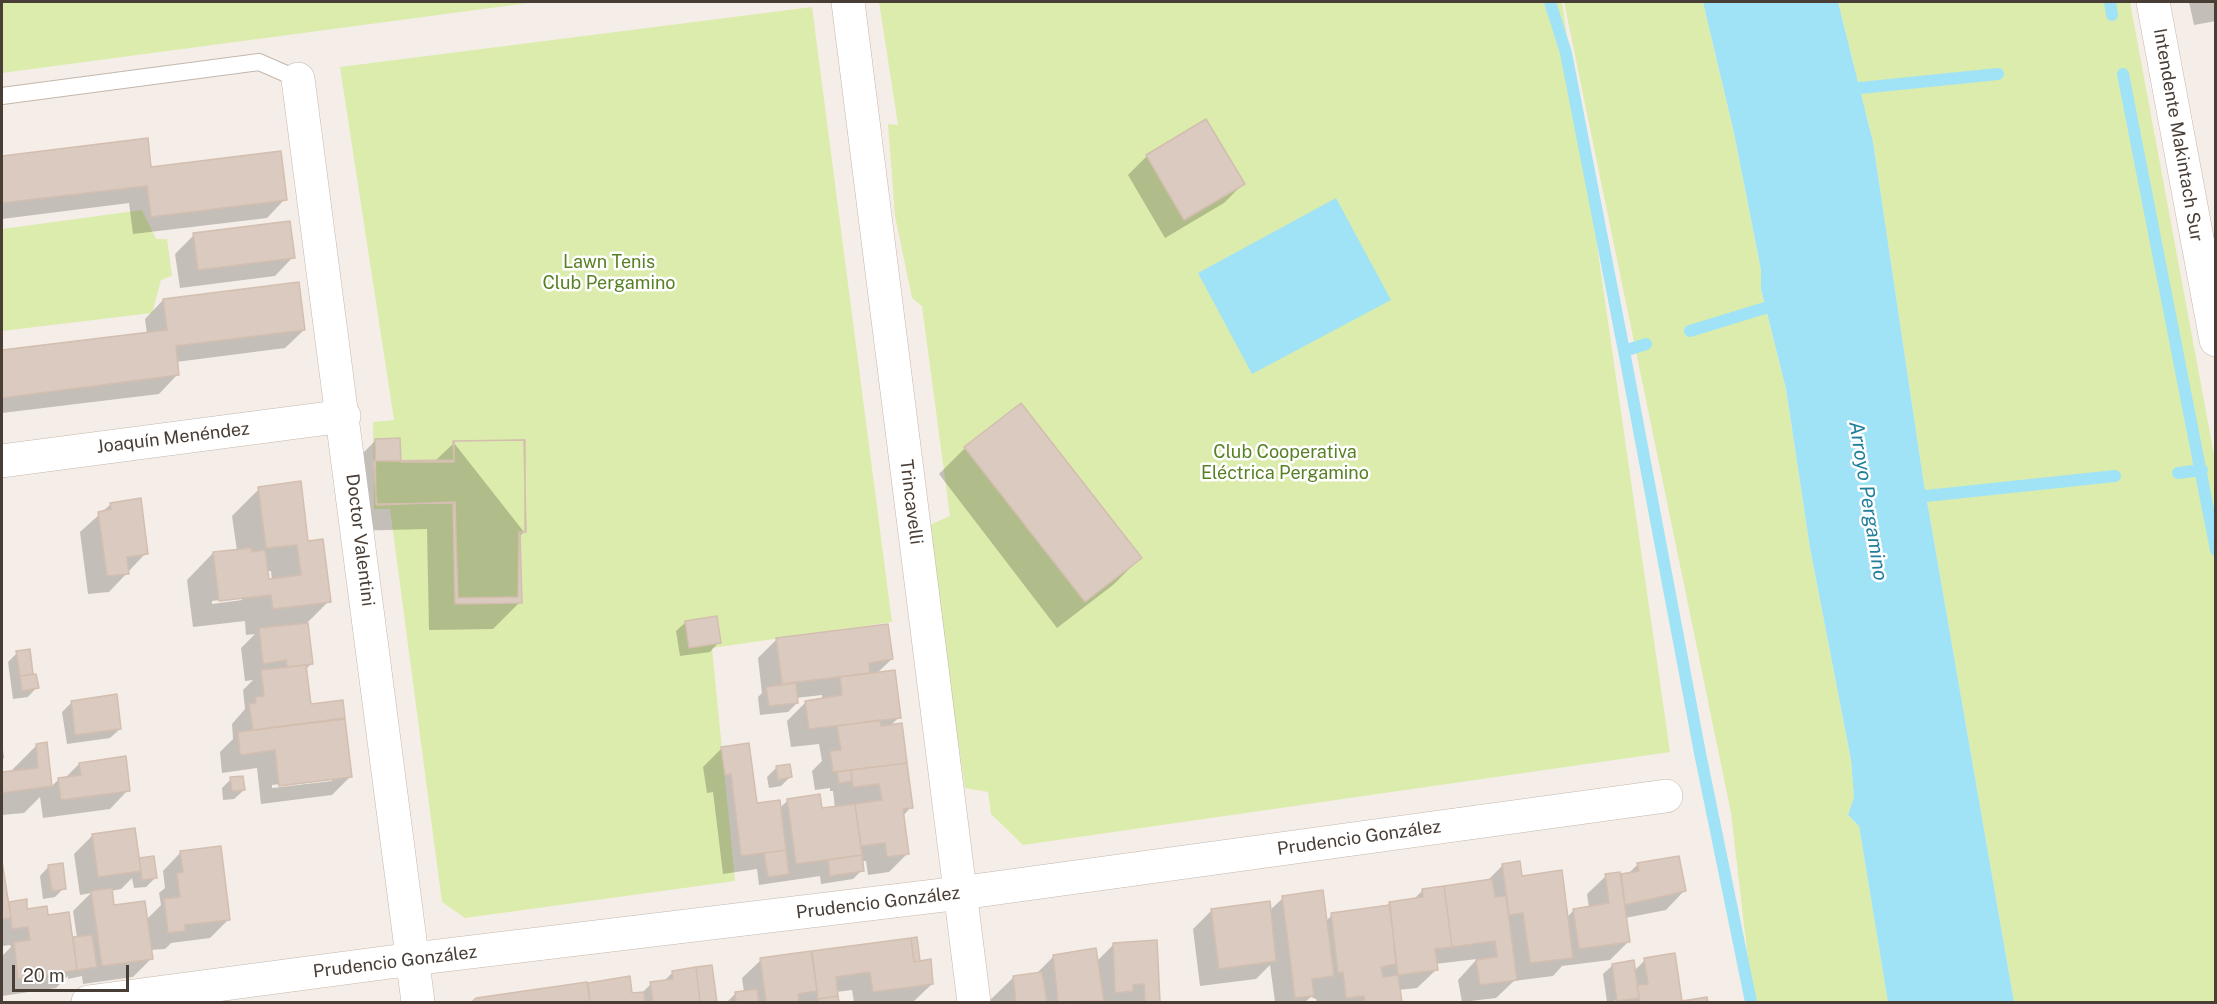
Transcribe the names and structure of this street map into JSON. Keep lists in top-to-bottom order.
{
  "streets": {
    "street": [
      "Intendente Makintach Sur",
      "Joaquín Menéndez",
      "Trincavelli",
      "Doctor Valentini",
      "Prudencio González"
    ]
  },
  "crossings": [
    ["Joaquín Menéndez", "Doctor Valentini"],
    ["Trincavelli", "Prudencio González"],
    ["Doctor Valentini", "Prudencio González"]
  ],
  "water": ["Arroyo Pergamino"],
  "parks": ["Lawn Tenis Club Pergamino", "Club Cooperativa Eléctrica Pergamino"],
  "scale_bar": "20 m"
}
